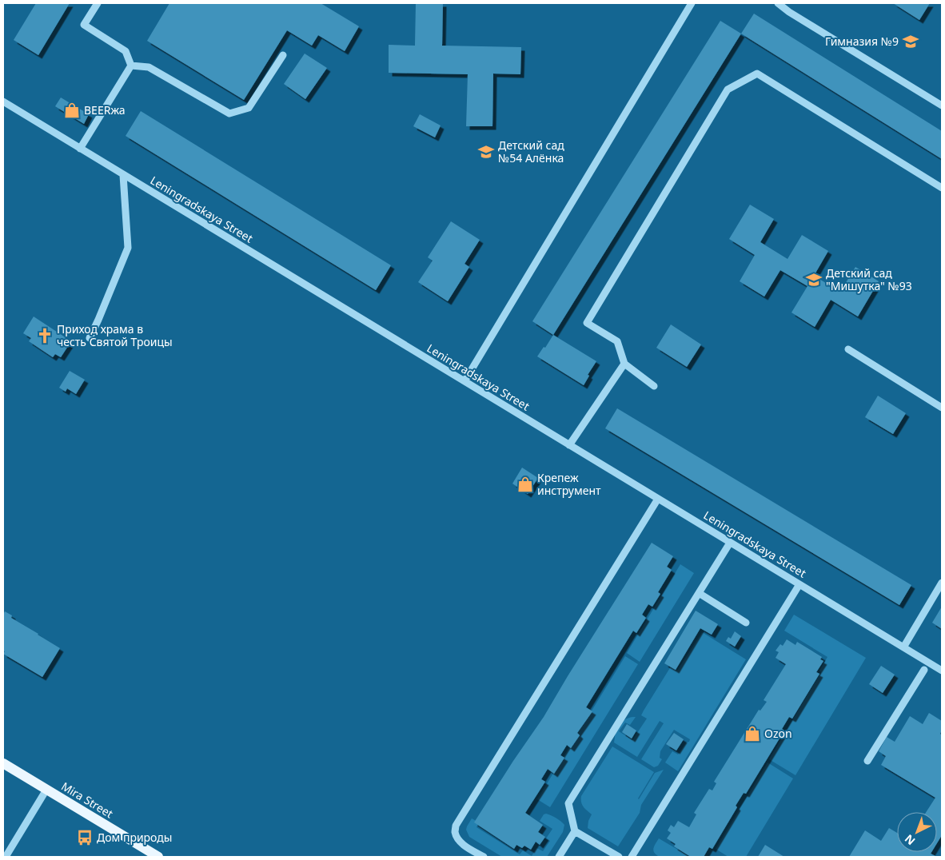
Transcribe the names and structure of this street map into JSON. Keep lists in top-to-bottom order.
{
  "streets": {
    "main road": ["Mira Street"],
    "street": ["Leningradskaya Street"]
  },
  "places": {
    "school or university": ["Гимназия №9", "Детский сад №54 Алёнка", "Детский сад \"Мишутка\" №93"],
    "shop": ["BEERжа", "Крепеж инструмент", "Ozon"],
    "church": ["Приход храма в честь Святой Троицы"],
    "bus stop": ["Дом природы"]
  },
  "north": "bottom left"
}
